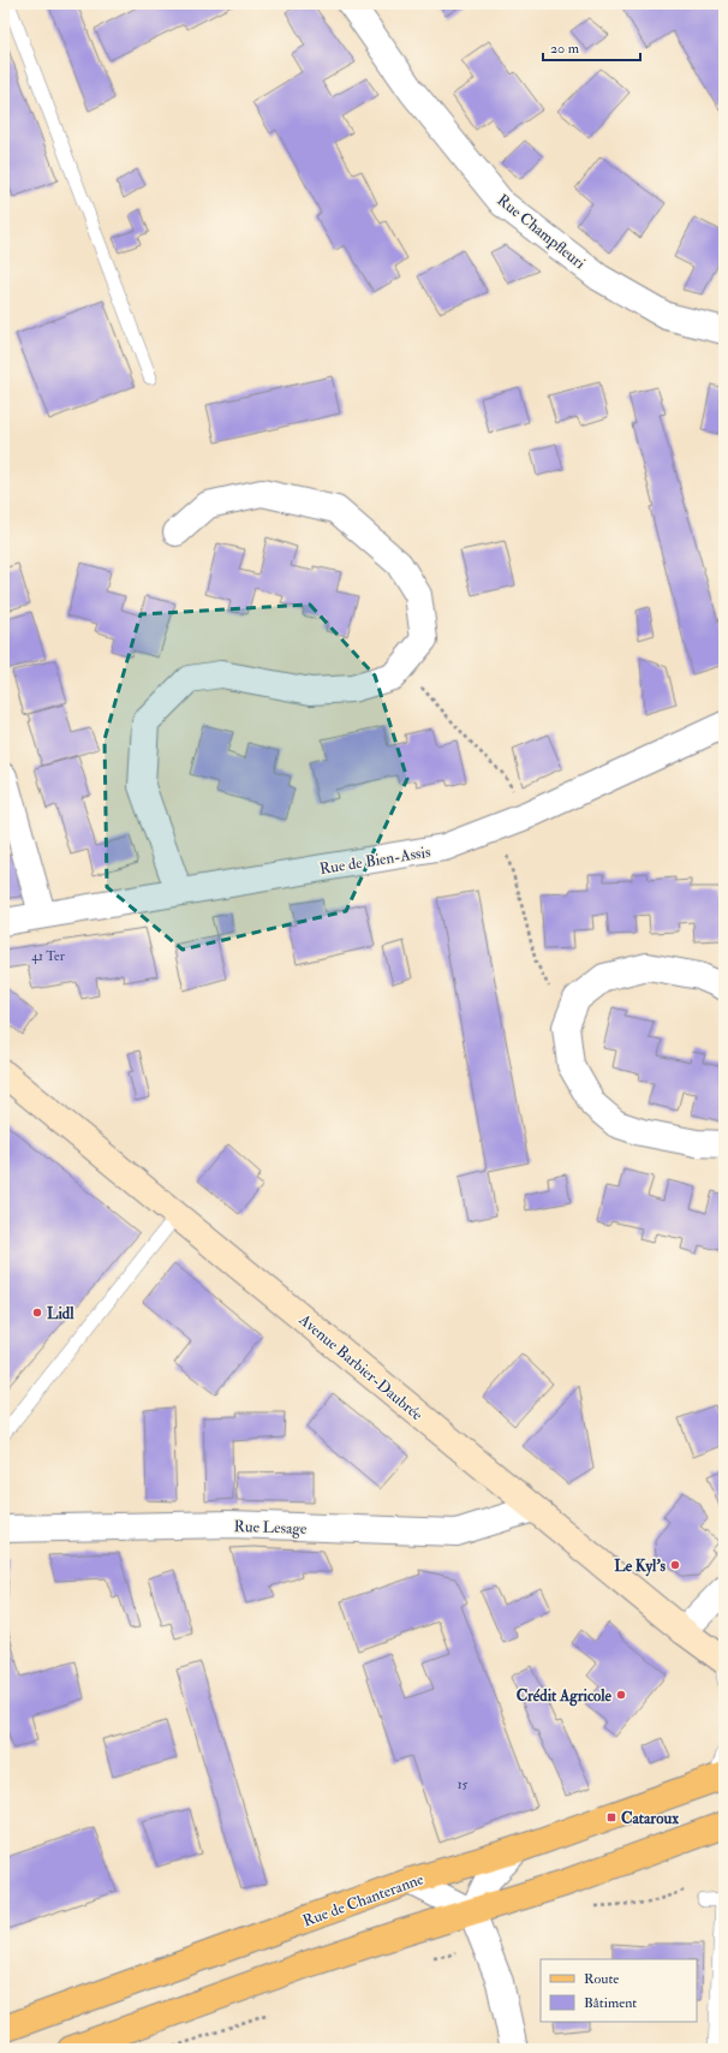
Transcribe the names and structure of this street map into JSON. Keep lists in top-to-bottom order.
{
  "streets": {
    "main road": ["Avenue Barbier-Daubrée", "Rue de Chanteranne"],
    "street": ["Rue Champfleuri", "Rue de Bien-Assis", "Rue Lesage"]
  },
  "crossings": [
    ["Avenue Barbier-Daubrée", "Rue Lesage"]
  ],
  "places": {
    "other": ["Lidl", "Le Kyl's", "Crédit Agricole"],
    "transit": ["Cataroux"]
  },
  "house_numbers": ["41 Ter", "15"],
  "legend": ["Route", "Bâtiment"],
  "scale_bar": "20 m"
}
